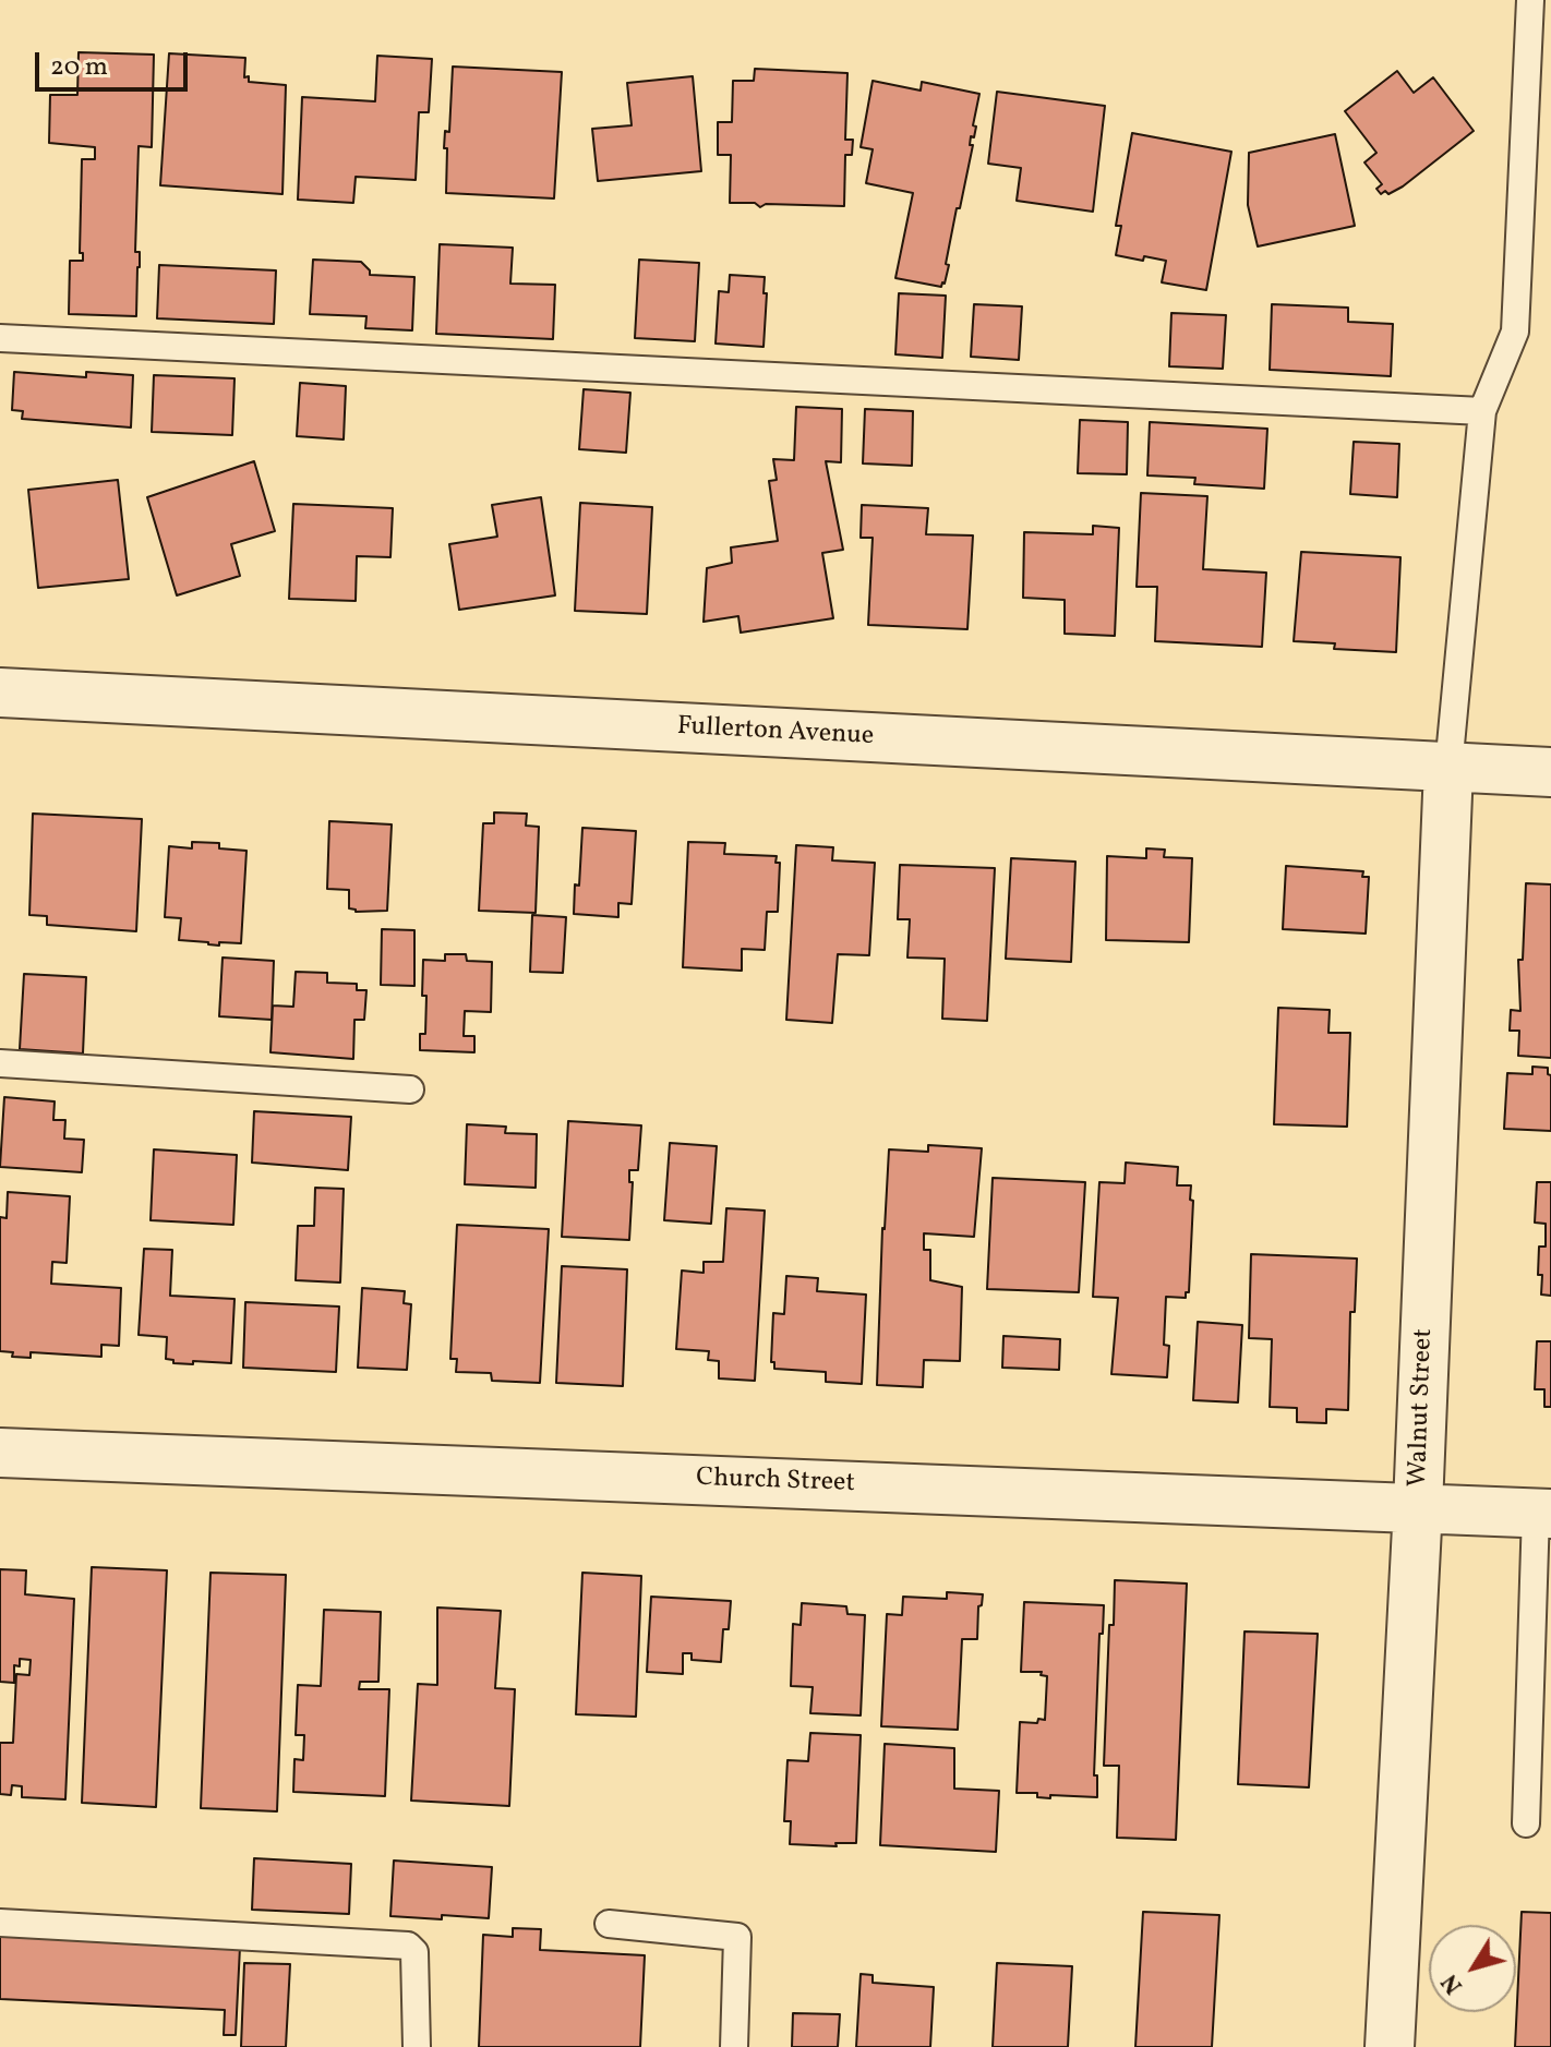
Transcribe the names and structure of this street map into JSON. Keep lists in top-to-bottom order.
{
  "streets": {
    "street": ["Fullerton Avenue", "Walnut Street", "Church Street"]
  },
  "crossings": [
    ["Fullerton Avenue", "Walnut Street"],
    ["Walnut Street", "Church Street"]
  ],
  "scale_bar": "20 m",
  "north": "bottom left"
}
